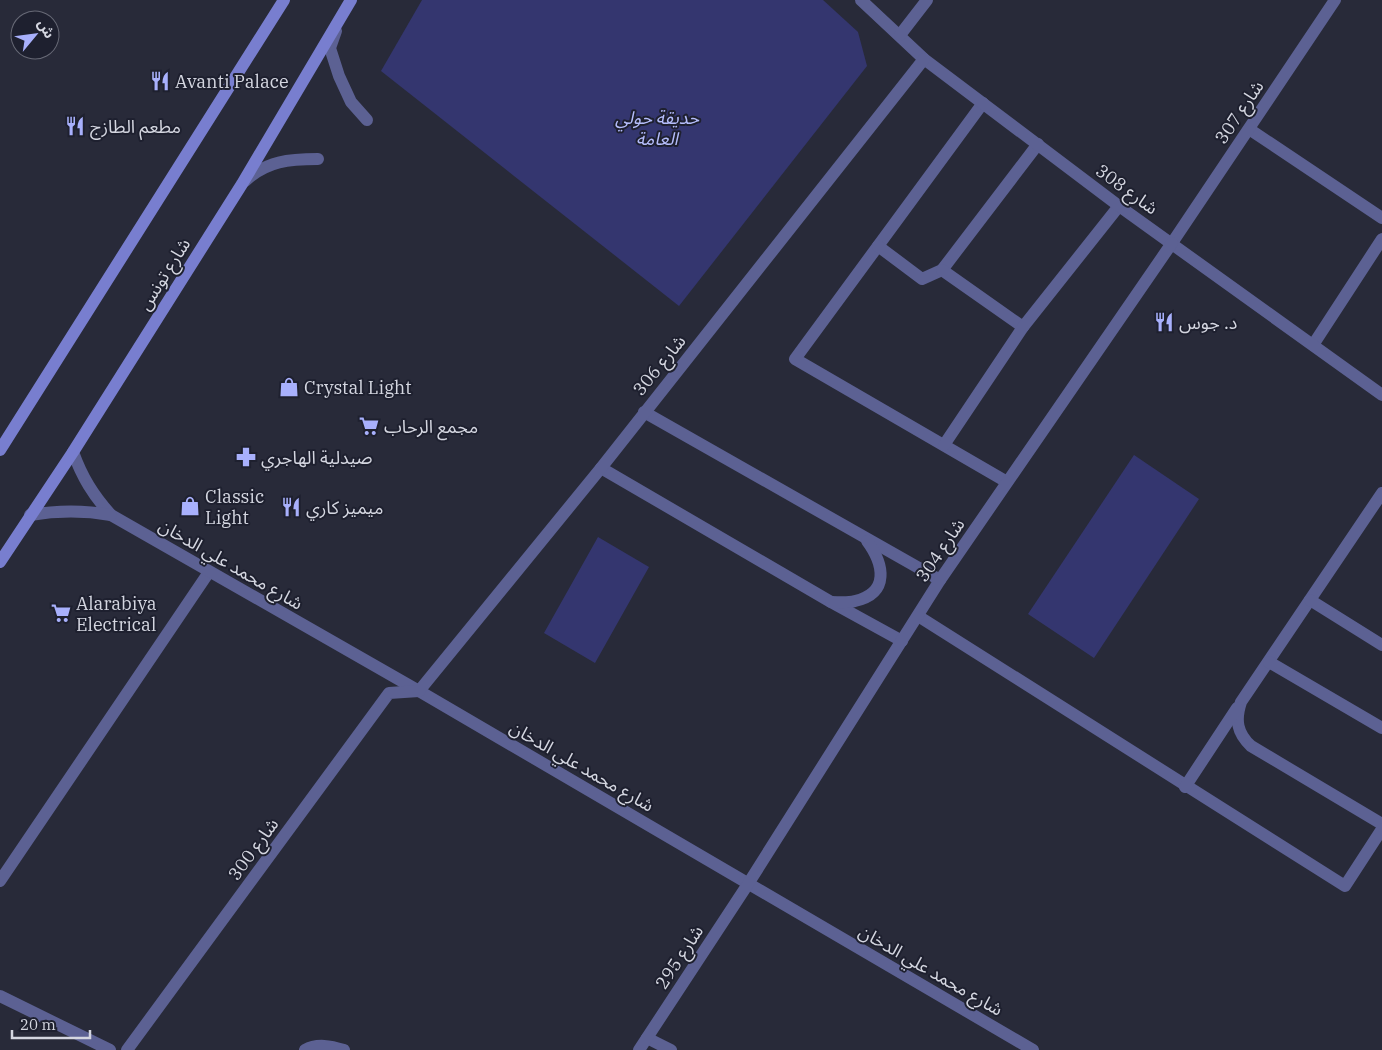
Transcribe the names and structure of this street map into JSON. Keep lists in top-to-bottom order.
{
  "streets": {
    "main road": ["شارع تونس"],
    "street": [
      "شارع 307",
      "شارع 308",
      "شارع 306",
      "شارع 304",
      "شارع محمد علي الدخان",
      "شارع 300",
      "شارع 295"
    ]
  },
  "crossings": [
    ["شارع 307", "شارع 308"],
    ["شارع 307", "شارع 304"],
    ["شارع 308", "شارع 306"],
    ["شارع 308", "شارع 304"],
    ["شارع تونس", "شارع محمد علي الدخان"],
    ["شارع 306", "شارع محمد علي الدخان"],
    ["شارع 306", "شارع 300"],
    ["شارع 304", "شارع محمد علي الدخان"],
    ["شارع 304", "شارع 295"],
    ["شارع محمد علي الدخان", "شارع 300"],
    ["شارع محمد علي الدخان", "شارع 295"]
  ],
  "parks": ["حديقة حولي العامة"],
  "places": {
    "restaurant": [
      "Avanti Palace",
      "مطعم الطازج",
      "د. جوس",
      "ميميز كاري"
    ],
    "shop": ["Crystal Light", "Classic Light"],
    "supermarket": ["مجمع الرحاب", "Alarabiya Electrical"],
    "pharmacy": ["صيدلية الهاجري"]
  },
  "scale_bar": "20 m",
  "north": "top right"
}
